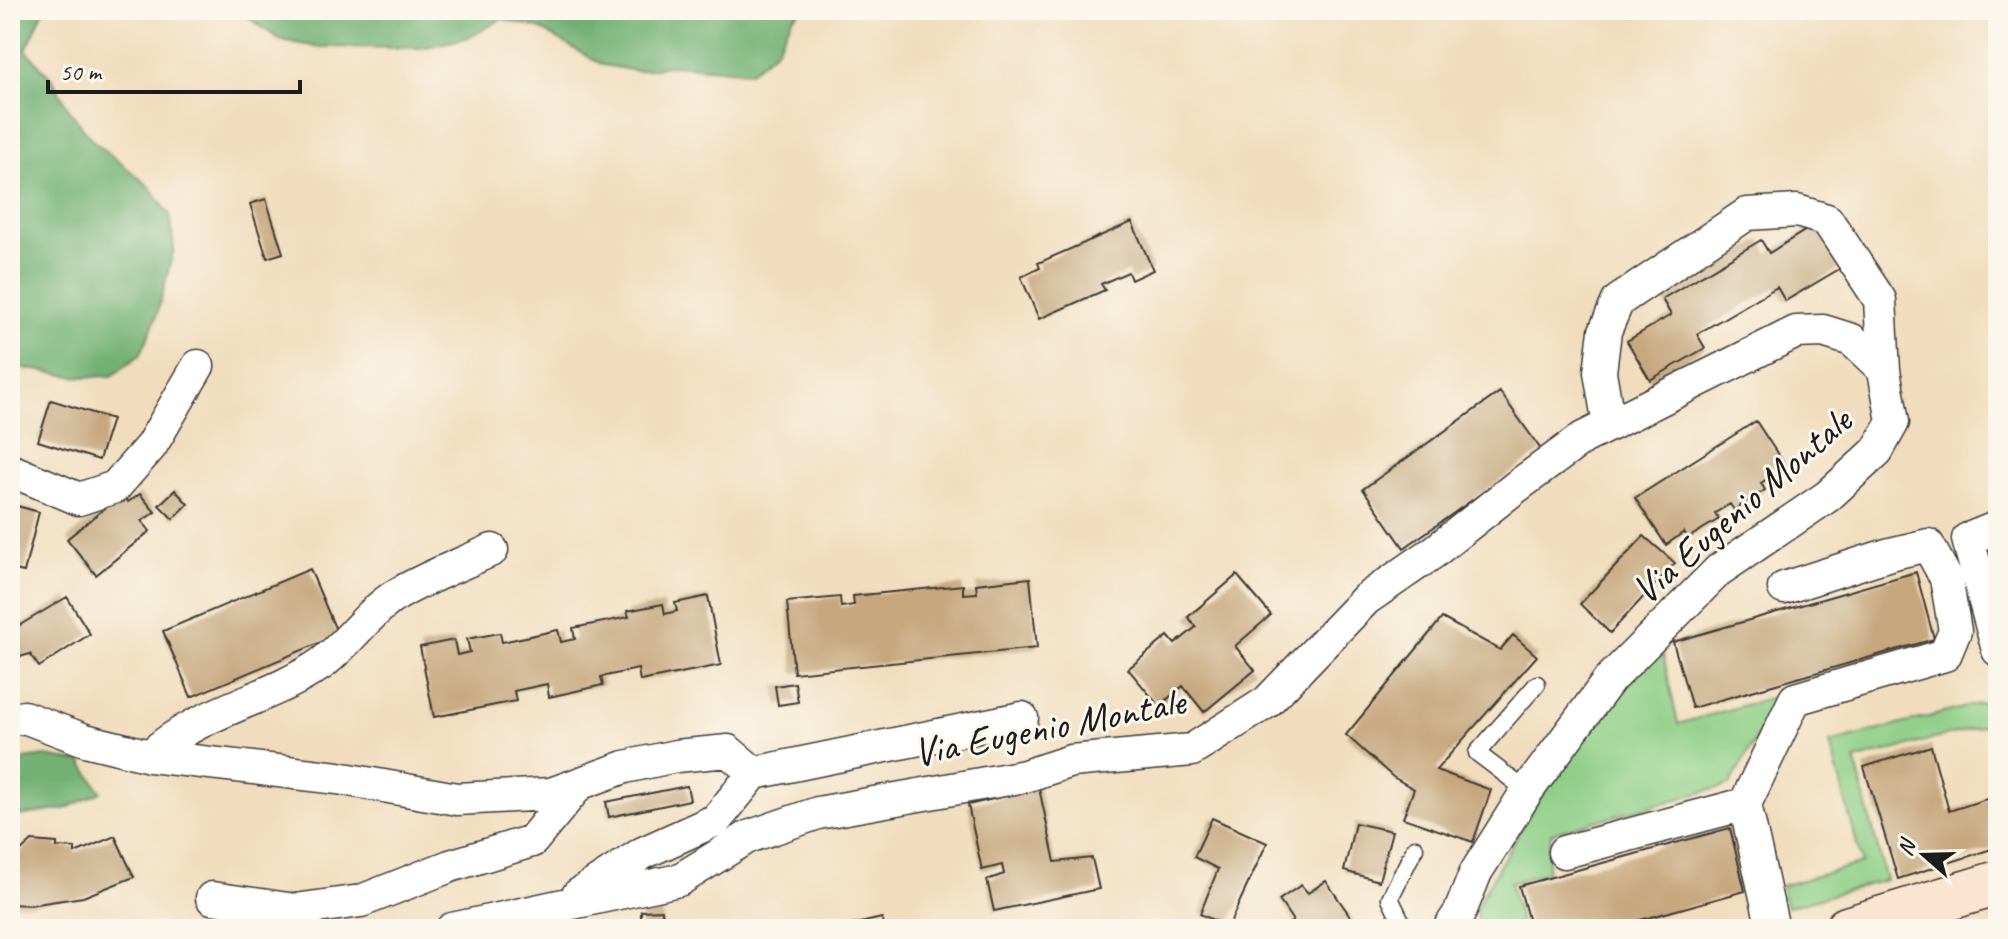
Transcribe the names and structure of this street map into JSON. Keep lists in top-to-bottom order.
{
  "streets": {
    "street": ["Via Eugenio Montale"]
  },
  "scale_bar": "50 m",
  "north": "left"
}
